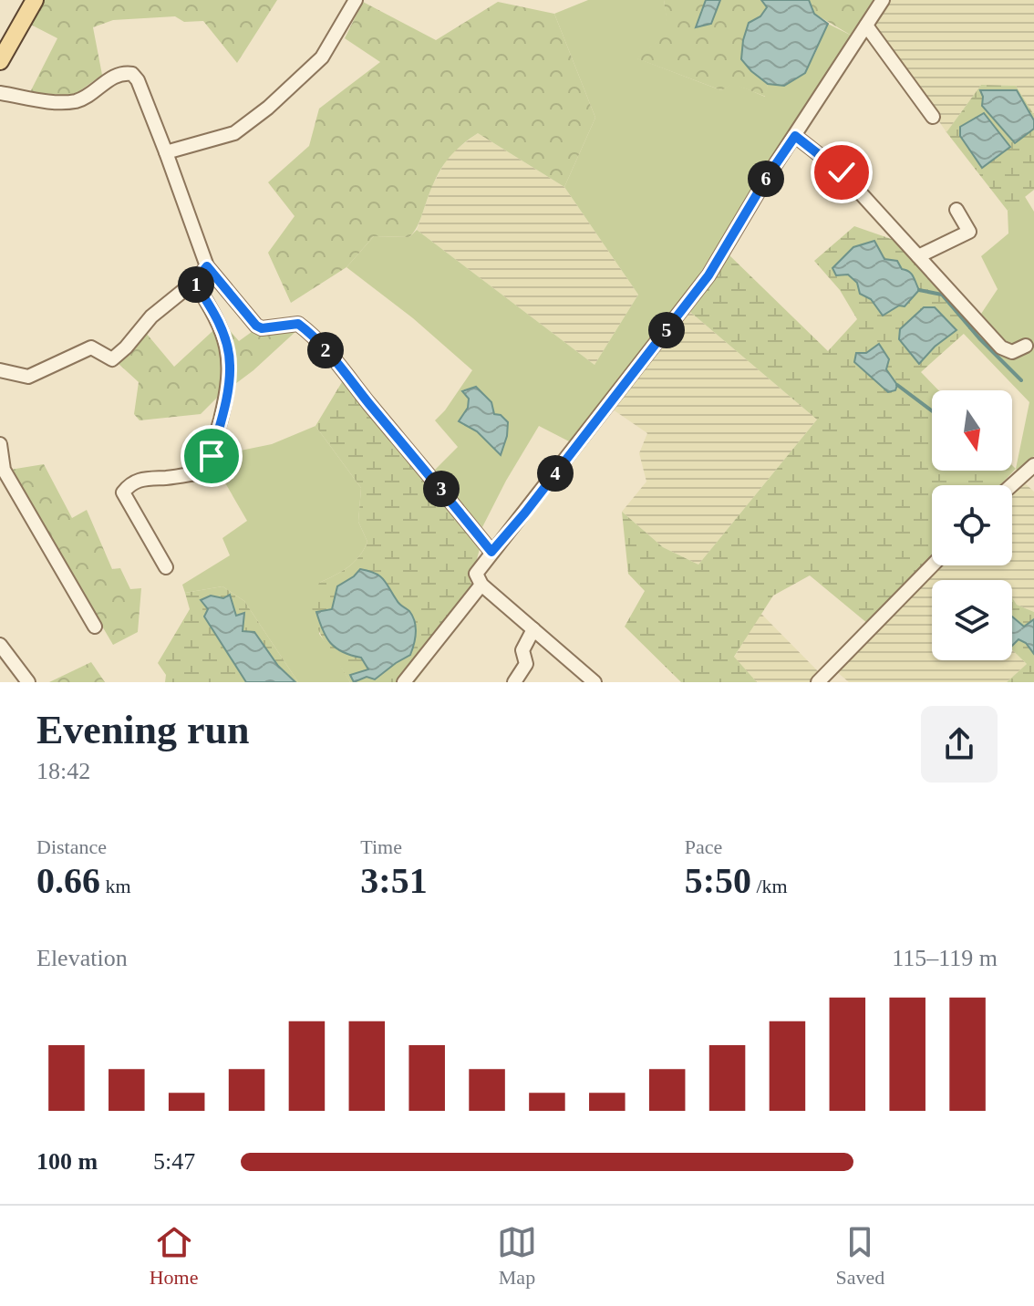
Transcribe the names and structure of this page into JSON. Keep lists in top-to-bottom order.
{
  "north": "bottom",
  "page": {
    "pins": [
      "6",
      "1",
      "5",
      "2",
      "4",
      "3"
    ],
    "heading": ["Evening run", "18:42"],
    "stats": [
      ["Distance", "0.66 km"],
      ["Time", "3:51"],
      ["Pace", "5:50 /km"]
    ],
    "chart": ["Elevation", "115–119 m"],
    "list": [
      {
        "name": "100 m",
        "note": "5:47"
      }
    ],
    "tabs": ["Home", "Map", "Saved"]
  }
}
